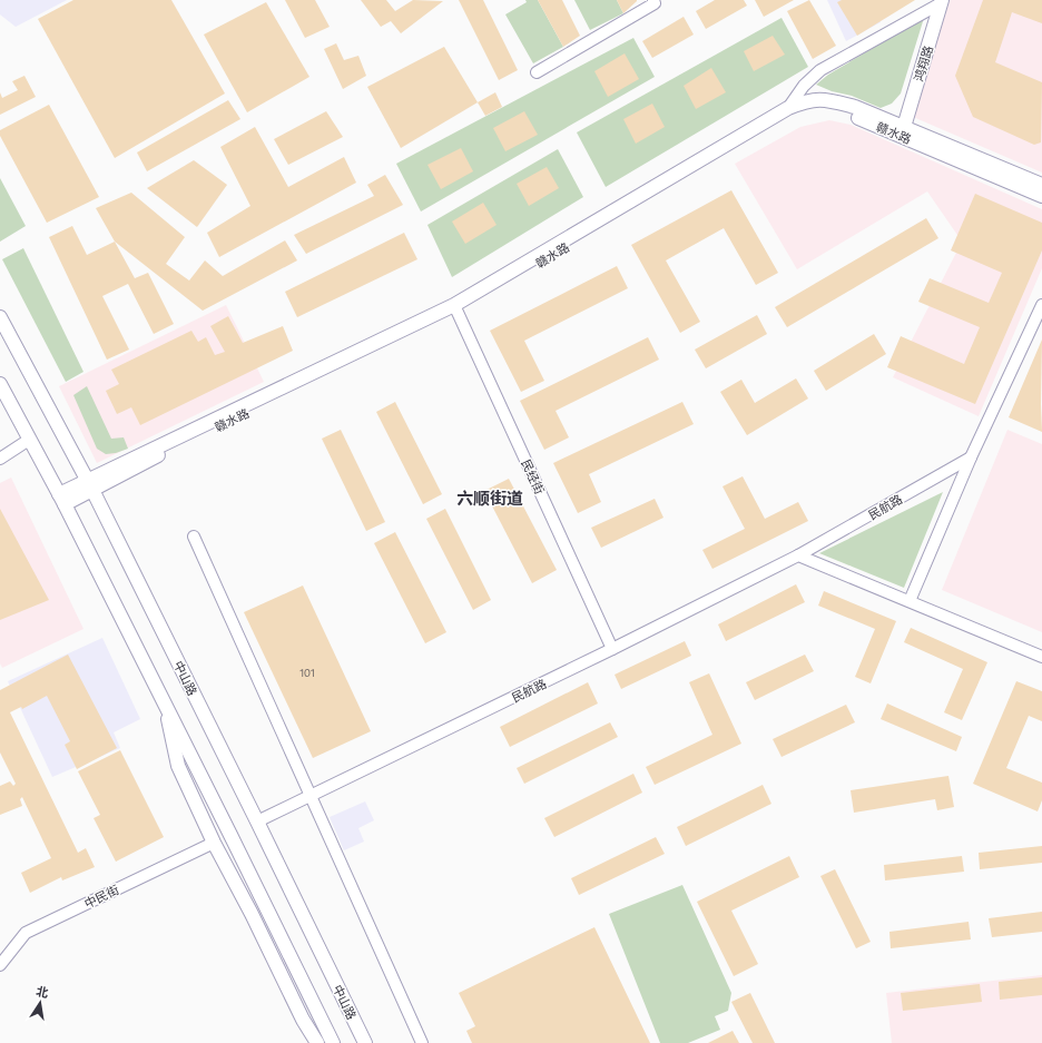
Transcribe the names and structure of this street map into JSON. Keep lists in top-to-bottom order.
{
  "streets": {
    "main road": ["鸿翔路", "赣水路", "中山路"],
    "street": ["民经街", "民航路", "中民街"]
  },
  "crossings": [
    ["鸿翔路", "赣水路"],
    ["赣水路", "民经街"],
    ["赣水路", "中山路"],
    ["民经街", "民航路"],
    ["民航路", "中山路"]
  ],
  "districts": ["六顺街道"],
  "house_numbers": ["101"],
  "north": "top"
}
